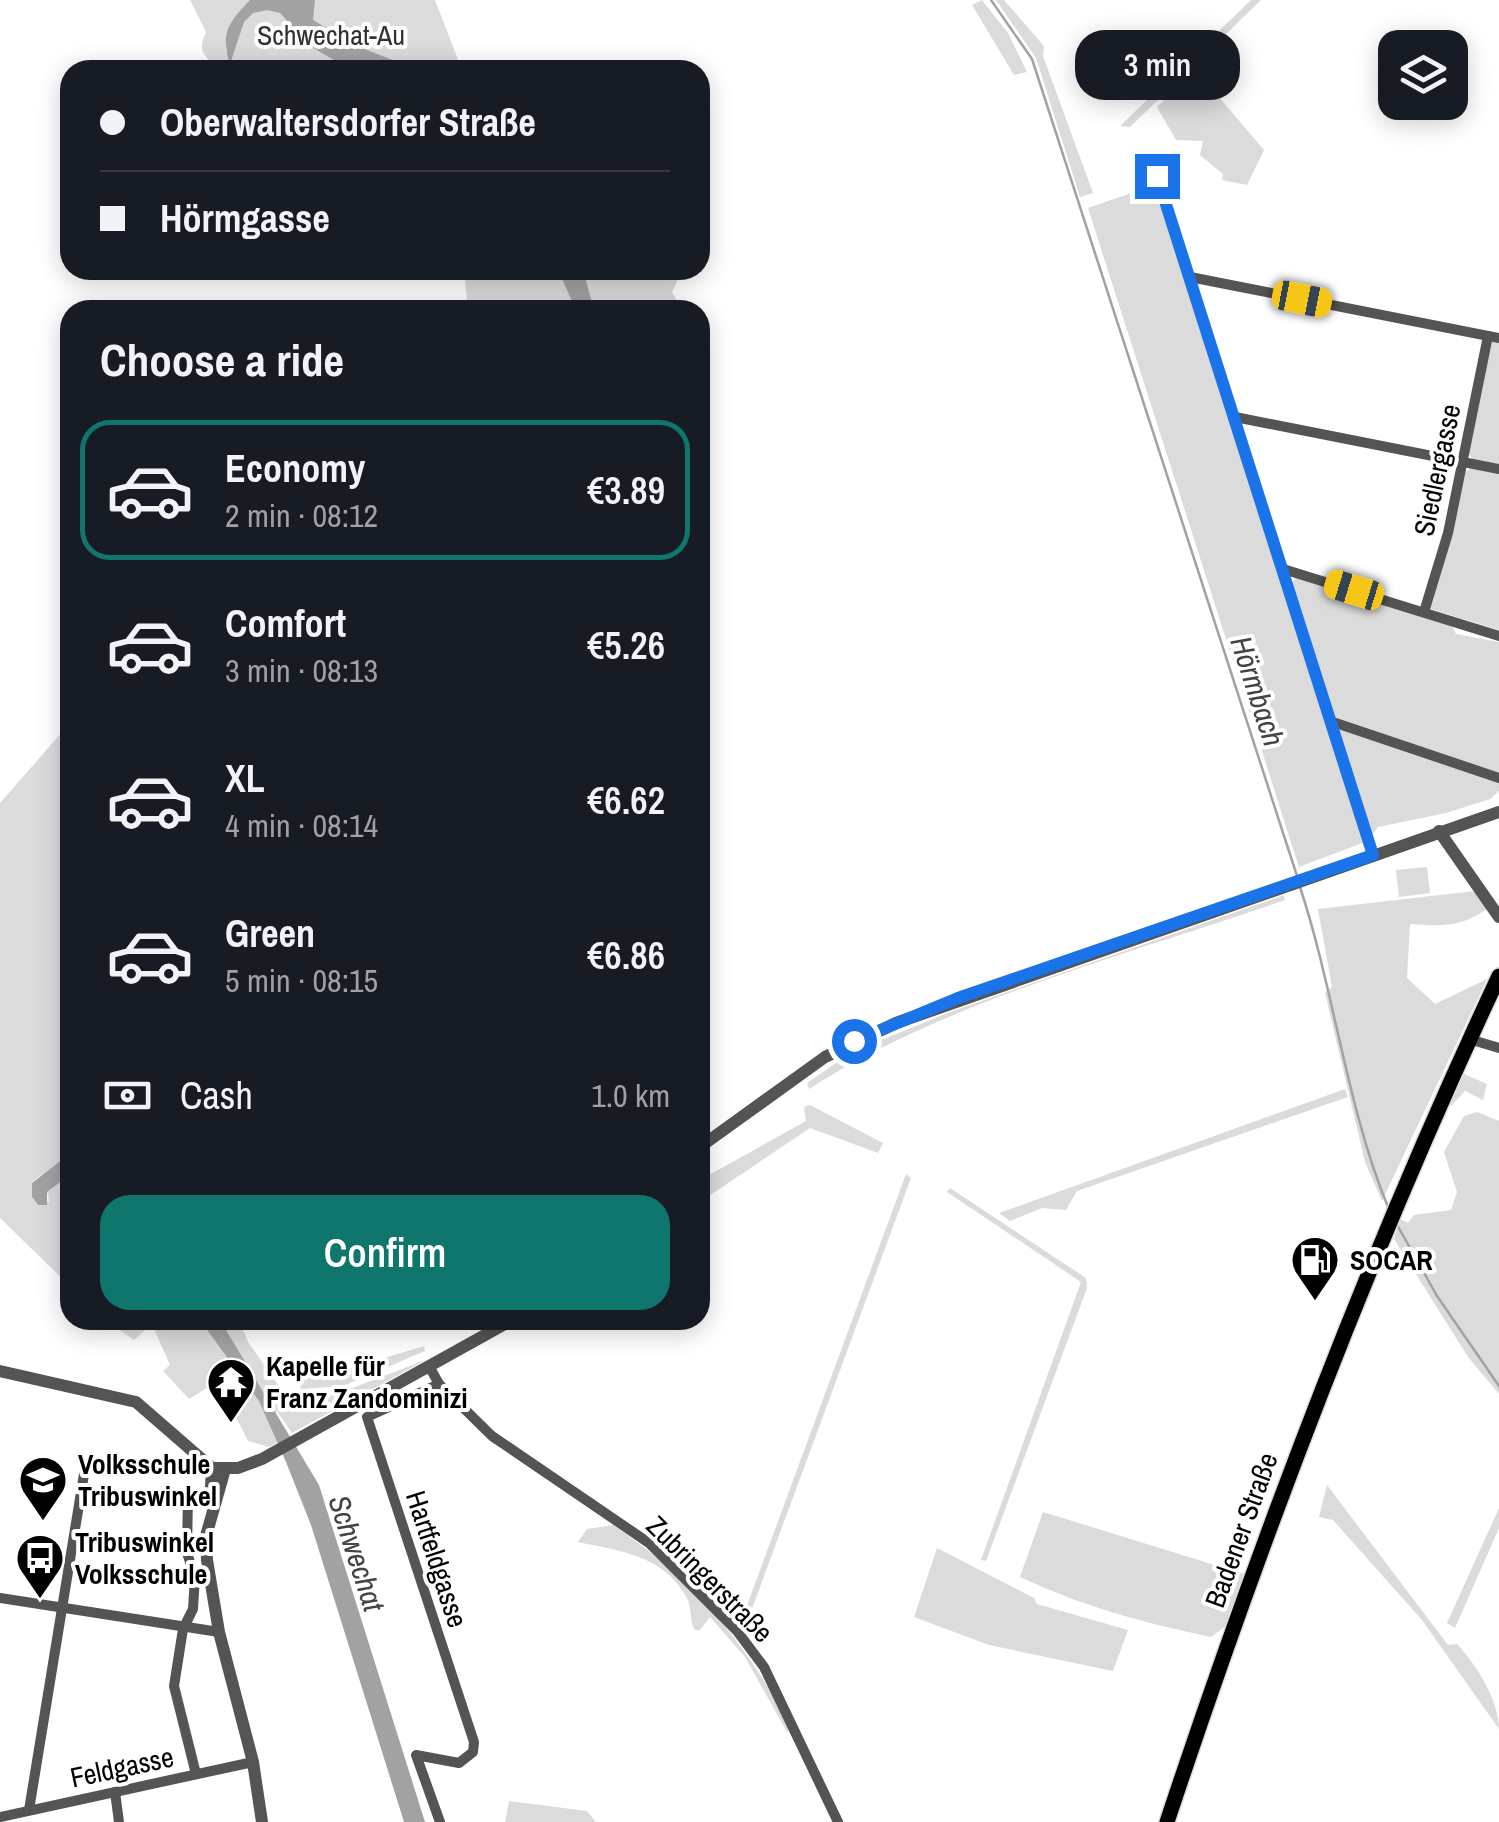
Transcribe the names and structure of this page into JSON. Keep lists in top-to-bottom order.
{
  "streets": {
    "main road": ["Badener Straße"],
    "street": [
      "Siedlergasse",
      "Hartfeldgasse",
      "Zubringerstraße",
      "Feldgasse"
    ]
  },
  "crossings": [
    ["Hartfeldgasse", "Zubringerstraße"]
  ],
  "water": ["Hörmbach", "Schwechat"],
  "parks": ["Schwechat-Au"],
  "places": {
    "fuel station": ["SOCAR"],
    "temple": ["Kapelle für Franz Zandominizi"],
    "school or university": ["Volksschule Tribuswinkel"],
    "bus stop": ["Tribuswinkel Volksschule"]
  },
  "page": {
    "bubble": "3 min",
    "banner": ["Oberwaltersdorfer Straße", "Hörmgasse"],
    "heading": "Choose a ride",
    "list": [
      {
        "name": "Economy",
        "note": "2 min · 08:12",
        "value": "€3.89"
      },
      {
        "name": "Comfort",
        "note": "3 min · 08:13",
        "value": "€5.26"
      },
      {
        "name": "XL",
        "note": "4 min · 08:14",
        "value": "€6.62"
      },
      {
        "name": "Green",
        "note": "5 min · 08:15",
        "value": "€6.86"
      }
    ],
    "pay": ["Cash", "1.0 km"],
    "buttons": "Confirm"
  }
}
